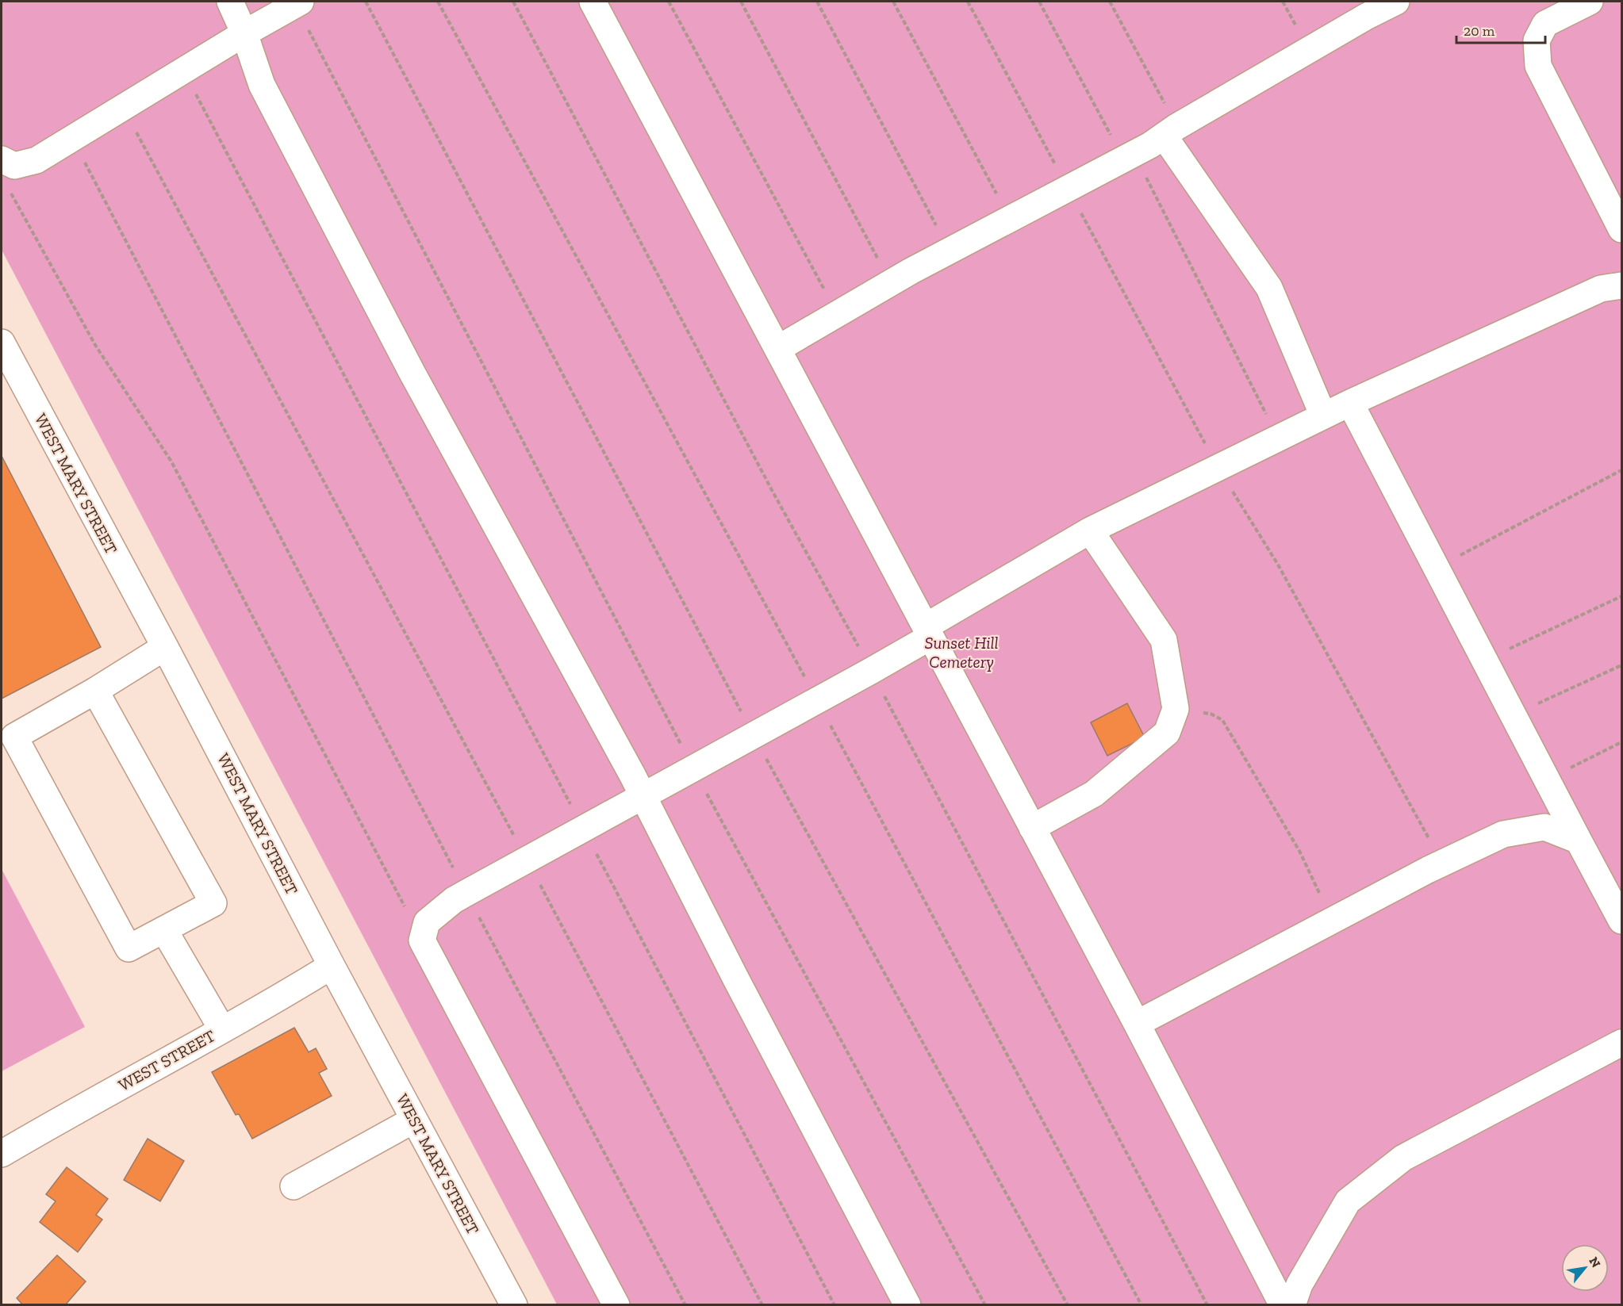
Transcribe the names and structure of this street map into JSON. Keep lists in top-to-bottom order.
{
  "streets": {
    "street": ["WEST MARY STREET", "WEST STREET"]
  },
  "crossings": [
    ["WEST MARY STREET", "WEST STREET"]
  ],
  "parks": ["Sunset Hill Cemetery"],
  "scale_bar": "20 m",
  "north": "top right"
}
